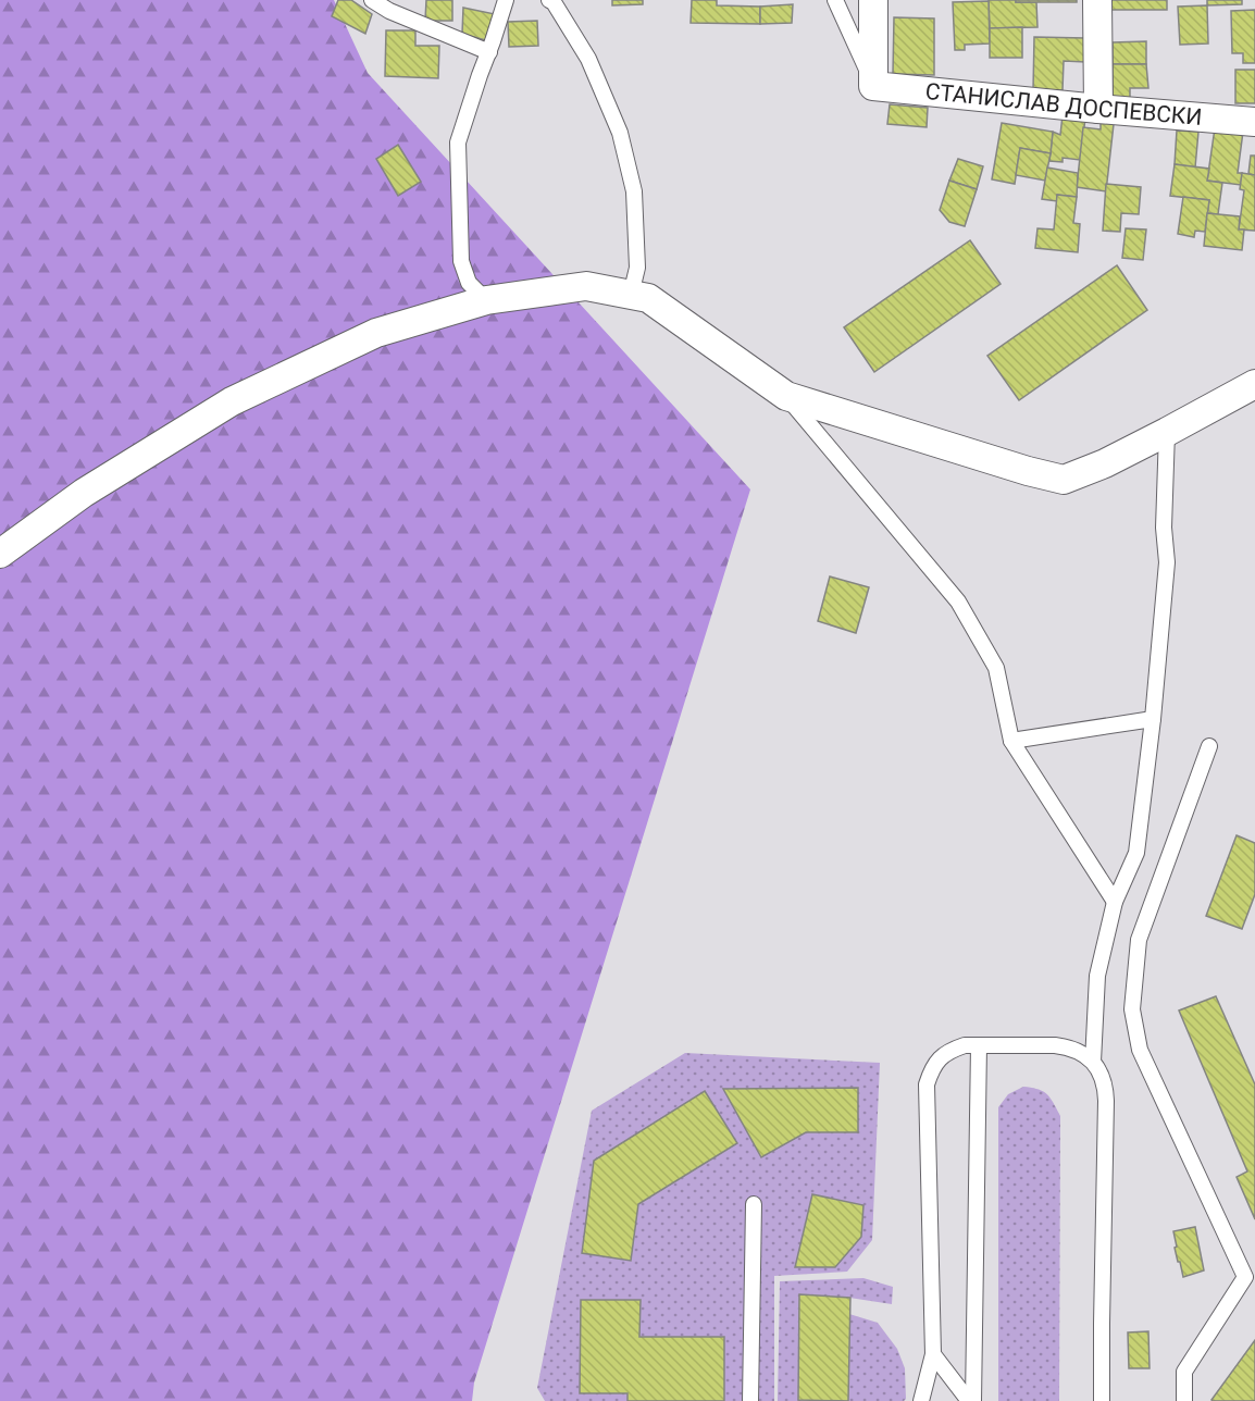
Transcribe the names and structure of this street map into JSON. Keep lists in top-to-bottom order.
{
  "streets": {
    "street": ["СТАНИСЛАВ ДОСПЕВСКИ"]
  }
}
